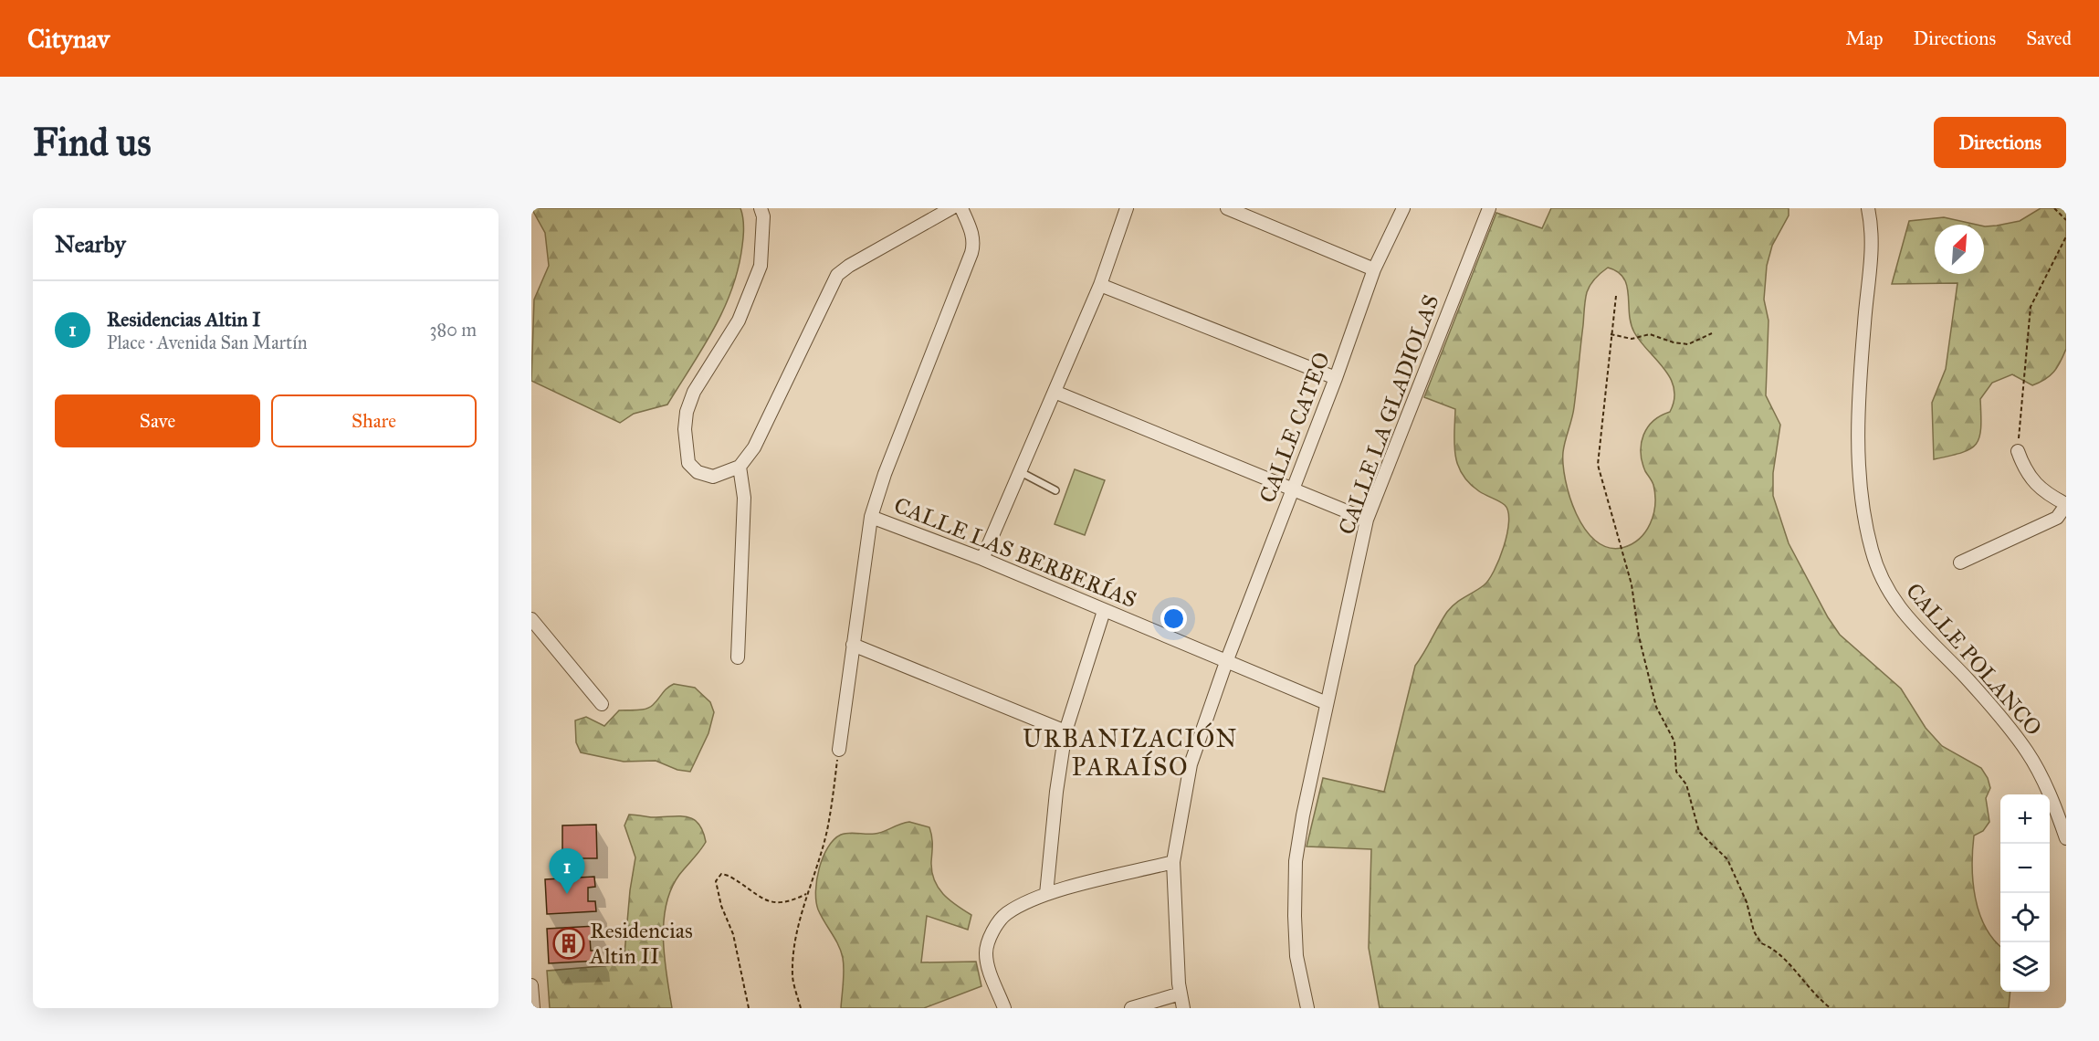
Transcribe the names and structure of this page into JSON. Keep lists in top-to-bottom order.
{
  "streets": {
    "street": [
      "CALLE LA GLADIOLAS",
      "CALLE CATEO",
      "CALLE LAS BERBERÍAS",
      "CALLE POLANCO"
    ]
  },
  "crossings": [
    ["CALLE LA GLADIOLAS", "CALLE LAS BERBERÍAS"],
    ["CALLE CATEO", "CALLE LAS BERBERÍAS"]
  ],
  "districts": ["URBANIZACIÓN PARAÍSO"],
  "places": {
    "building": ["Residencias Altin II"]
  },
  "north": "top right",
  "page": {
    "header": "Citynav",
    "nav": ["Map", "Directions", "Saved"],
    "buttons": [
      "Directions",
      ["Save", "Share"]
    ],
    "title": "Find us",
    "heading": "Nearby",
    "list": [
      {
        "mark": "1",
        "name": "Residencias Altin I",
        "note": "Place · Avenida San Martín",
        "value": "380 m"
      }
    ],
    "map_buttons": ["+", "−"],
    "pins": "1"
  }
}
